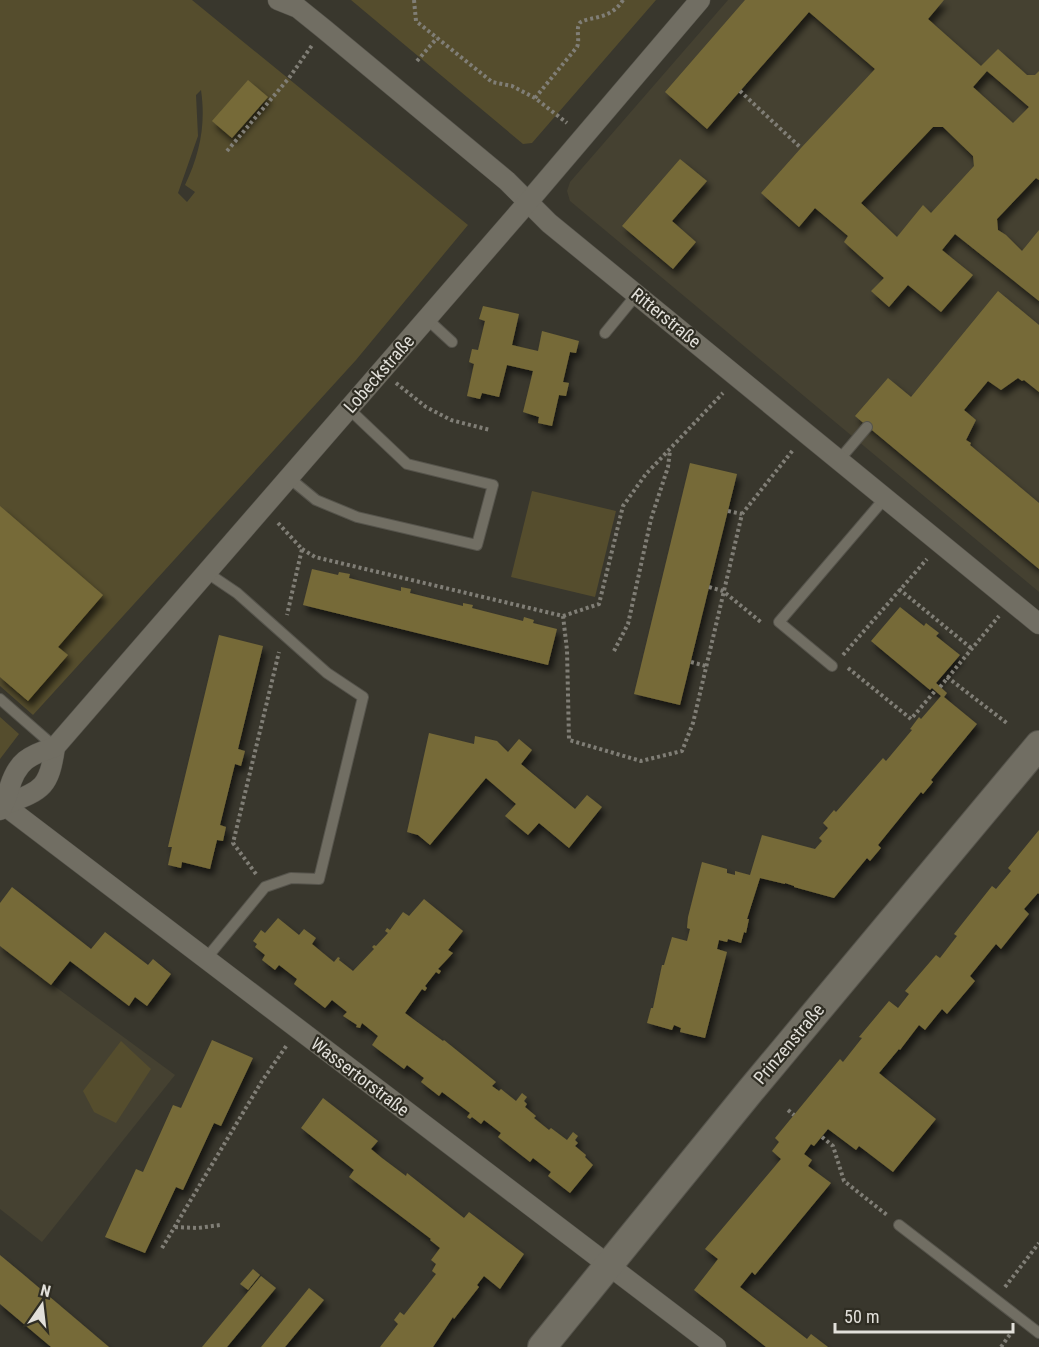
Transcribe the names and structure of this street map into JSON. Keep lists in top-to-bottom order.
{
  "streets": {
    "main road": ["Prinzenstraße"],
    "street": ["Ritterstraße", "Lobeckstraße", "Wassertorstraße"]
  },
  "crossings": [
    ["Ritterstraße", "Lobeckstraße"],
    ["Lobeckstraße", "Wassertorstraße"],
    ["Prinzenstraße", "Wassertorstraße"]
  ],
  "scale_bar": "50 m",
  "north": "top"
}
